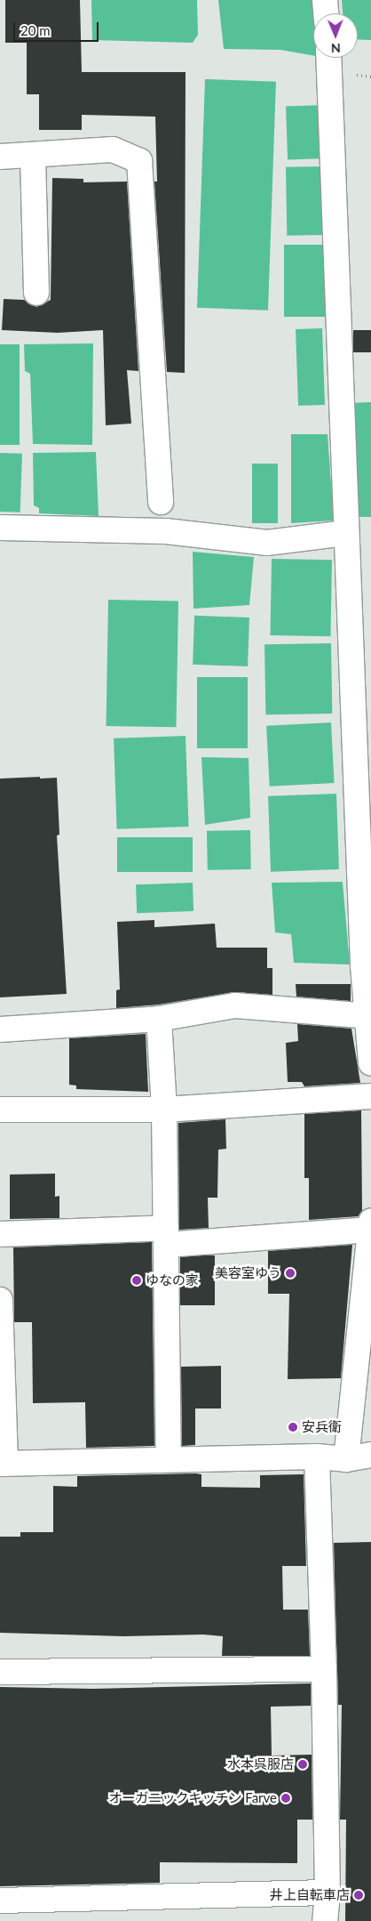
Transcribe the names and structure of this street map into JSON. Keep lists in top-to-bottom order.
{
  "places": [
    "美容室ゆう",
    "ゆなの家",
    "安兵衛",
    "水本呉服店",
    "オーガニックキッチン Farve",
    "井上自転車店"
  ],
  "scale_bar": "20 m",
  "north": "bottom"
}
